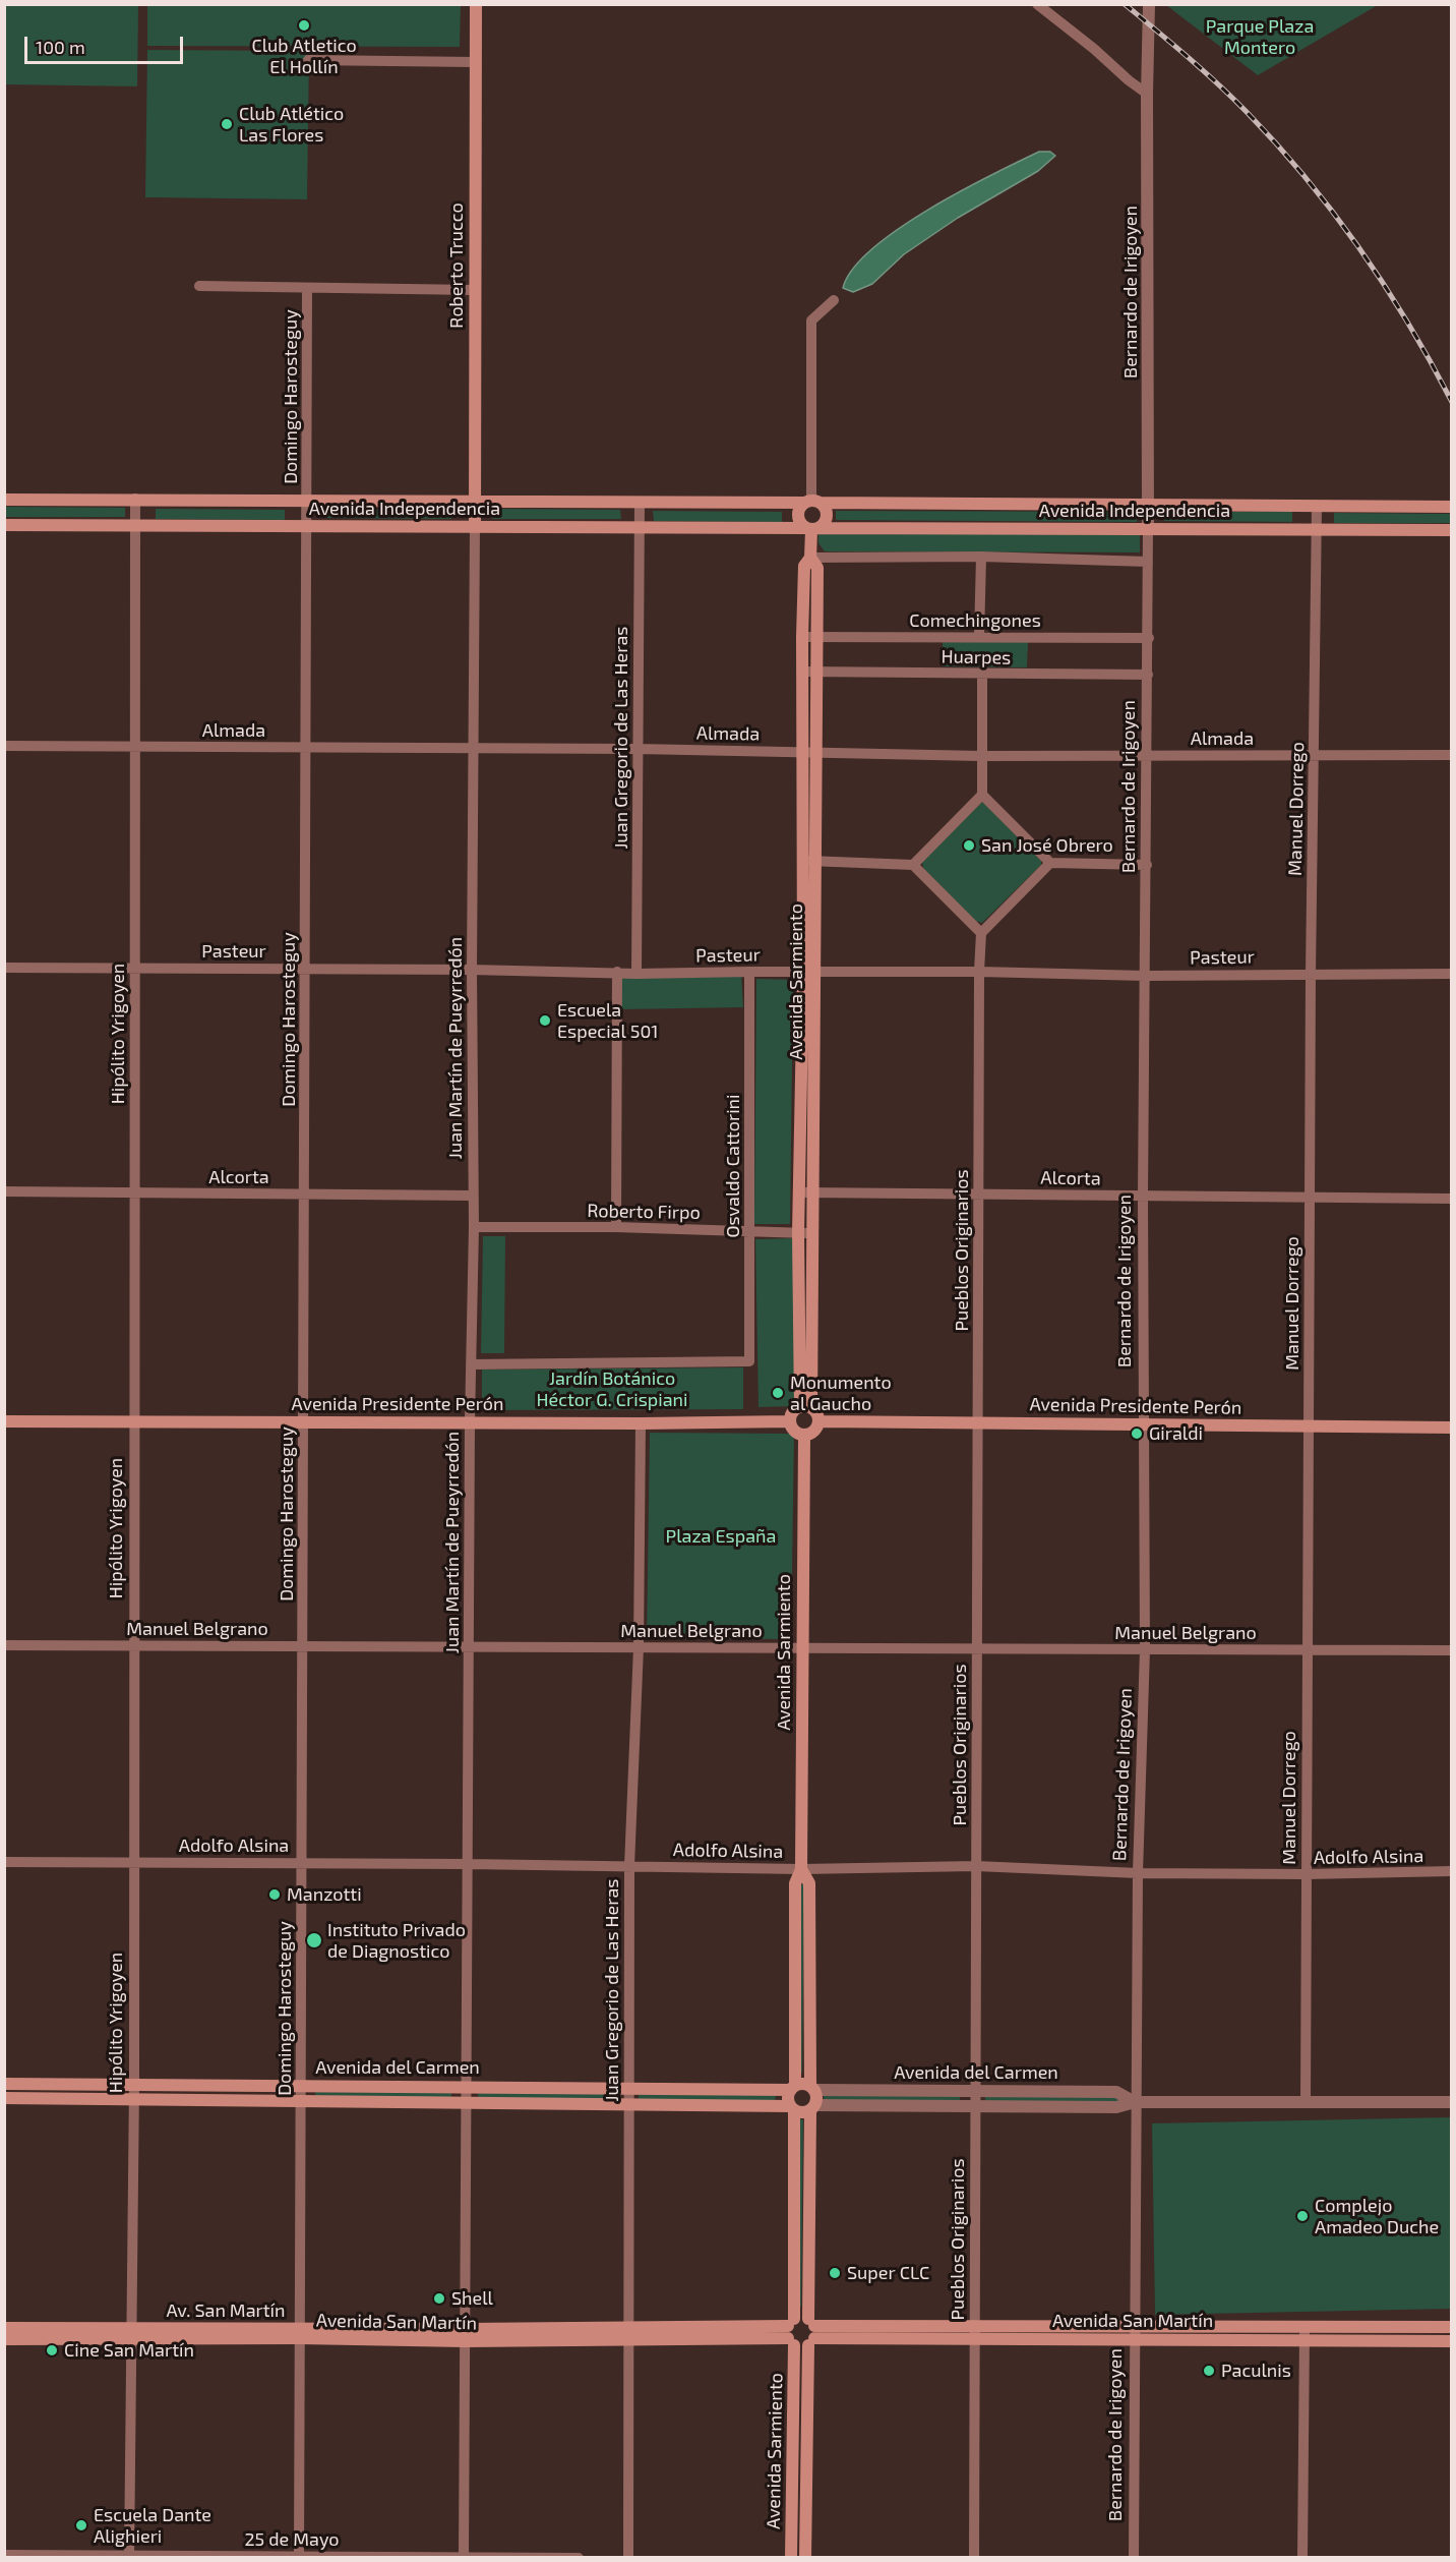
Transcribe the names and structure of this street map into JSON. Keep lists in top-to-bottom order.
{
  "streets": {
    "main road": [
      "Roberto Trucco",
      "Avenida Independencia",
      "Avenida Sarmiento",
      "Avenida Presidente Perón",
      "Avenida del Carmen",
      "Avenida San Martín"
    ],
    "street": [
      "Bernardo de Irigoyen",
      "Domingo Harosteguy",
      "Comechingones",
      "Huarpes",
      "Almada",
      "Juan Gregorio de Las Heras",
      "Manuel Dorrego",
      "Pasteur",
      "Hipólito Yrigoyen",
      "Juan Martín de Pueyrredón",
      "Osvaldo Cattorini",
      "Alcorta",
      "Roberto Firpo",
      "Pueblos Originarios",
      "Manuel Belgrano",
      "Adolfo Alsina",
      "25 de Mayo"
    ]
  },
  "crossings": [
    ["Roberto Trucco", "Avenida Independencia"],
    ["Roberto Trucco", "Juan Martín de Pueyrredón"],
    ["Bernardo de Irigoyen", "Avenida Independencia"],
    ["Bernardo de Irigoyen", "Comechingones"],
    ["Bernardo de Irigoyen", "Huarpes"],
    ["Bernardo de Irigoyen", "Almada"],
    ["Bernardo de Irigoyen", "Pasteur"],
    ["Bernardo de Irigoyen", "Alcorta"],
    ["Bernardo de Irigoyen", "Avenida Presidente Perón"],
    ["Bernardo de Irigoyen", "Manuel Belgrano"],
    ["Bernardo de Irigoyen", "Adolfo Alsina"],
    ["Bernardo de Irigoyen", "Avenida del Carmen"],
    ["Bernardo de Irigoyen", "Avenida San Martín"],
    ["Domingo Harosteguy", "Avenida Independencia"],
    ["Domingo Harosteguy", "Almada"],
    ["Domingo Harosteguy", "Pasteur"],
    ["Domingo Harosteguy", "Alcorta"],
    ["Domingo Harosteguy", "Avenida Presidente Perón"],
    ["Domingo Harosteguy", "Manuel Belgrano"],
    ["Domingo Harosteguy", "Adolfo Alsina"],
    ["Domingo Harosteguy", "Avenida del Carmen"],
    ["Domingo Harosteguy", "Avenida San Martín"],
    ["Domingo Harosteguy", "25 de Mayo"],
    ["Avenida Independencia", "Juan Gregorio de Las Heras"],
    ["Avenida Independencia", "Manuel Dorrego"],
    ["Avenida Independencia", "Avenida Sarmiento"],
    ["Avenida Independencia", "Hipólito Yrigoyen"],
    ["Avenida Independencia", "Juan Martín de Pueyrredón"],
    ["Comechingones", "Avenida Sarmiento"],
    ["Huarpes", "Avenida Sarmiento"],
    ["Almada", "Juan Gregorio de Las Heras"],
    ["Almada", "Manuel Dorrego"],
    ["Almada", "Avenida Sarmiento"],
    ["Almada", "Hipólito Yrigoyen"],
    ["Almada", "Juan Martín de Pueyrredón"],
    ["Juan Gregorio de Las Heras", "Pasteur"],
    ["Juan Gregorio de Las Heras", "Avenida Presidente Perón"],
    ["Juan Gregorio de Las Heras", "Manuel Belgrano"],
    ["Juan Gregorio de Las Heras", "Adolfo Alsina"],
    ["Juan Gregorio de Las Heras", "Avenida del Carmen"],
    ["Juan Gregorio de Las Heras", "Avenida San Martín"],
    ["Manuel Dorrego", "Pasteur"],
    ["Manuel Dorrego", "Alcorta"],
    ["Manuel Dorrego", "Avenida Presidente Perón"],
    ["Manuel Dorrego", "Manuel Belgrano"],
    ["Manuel Dorrego", "Adolfo Alsina"],
    ["Manuel Dorrego", "Avenida del Carmen"],
    ["Pasteur", "Avenida Sarmiento"],
    ["Pasteur", "Hipólito Yrigoyen"],
    ["Pasteur", "Juan Martín de Pueyrredón"],
    ["Pasteur", "Osvaldo Cattorini"],
    ["Pasteur", "Pueblos Originarios"],
    ["Avenida Sarmiento", "Alcorta"],
    ["Avenida Sarmiento", "Roberto Firpo"],
    ["Avenida Sarmiento", "Avenida Presidente Perón"],
    ["Avenida Sarmiento", "Manuel Belgrano"],
    ["Avenida Sarmiento", "Adolfo Alsina"],
    ["Avenida Sarmiento", "Avenida del Carmen"],
    ["Avenida Sarmiento", "Avenida San Martín"],
    ["Hipólito Yrigoyen", "Alcorta"],
    ["Hipólito Yrigoyen", "Avenida Presidente Perón"],
    ["Hipólito Yrigoyen", "Manuel Belgrano"],
    ["Hipólito Yrigoyen", "Adolfo Alsina"],
    ["Hipólito Yrigoyen", "Avenida del Carmen"],
    ["Hipólito Yrigoyen", "Avenida San Martín"],
    ["Hipólito Yrigoyen", "25 de Mayo"],
    ["Juan Martín de Pueyrredón", "Osvaldo Cattorini"],
    ["Juan Martín de Pueyrredón", "Alcorta"],
    ["Juan Martín de Pueyrredón", "Roberto Firpo"],
    ["Juan Martín de Pueyrredón", "Avenida Presidente Perón"],
    ["Juan Martín de Pueyrredón", "Manuel Belgrano"],
    ["Juan Martín de Pueyrredón", "Adolfo Alsina"],
    ["Juan Martín de Pueyrredón", "Avenida del Carmen"],
    ["Juan Martín de Pueyrredón", "Avenida San Martín"],
    ["Juan Martín de Pueyrredón", "25 de Mayo"],
    ["Osvaldo Cattorini", "Roberto Firpo"],
    ["Alcorta", "Pueblos Originarios"],
    ["Pueblos Originarios", "Avenida Presidente Perón"],
    ["Pueblos Originarios", "Manuel Belgrano"],
    ["Pueblos Originarios", "Adolfo Alsina"],
    ["Pueblos Originarios", "Avenida del Carmen"],
    ["Pueblos Originarios", "Avenida San Martín"]
  ],
  "parks": ["Parque Plaza Montero", "Jardín Botánico Héctor G. Crispiani", "Plaza España"],
  "places": [
    "Club Atletico El Hollín",
    "Club Atlético Las Flores",
    "San José Obrero",
    "Escuela Especial 501",
    "Monumento al Gaucho",
    "Giraldi",
    "Manzotti",
    "Instituto Privado de Diagnostico",
    "Complejo Amadeo Duche",
    "Super CLC",
    "Shell",
    "Cine San Martín",
    "Paculnis",
    "Escuela Dante Alighieri"
  ],
  "scale_bar": "100 m"
}
